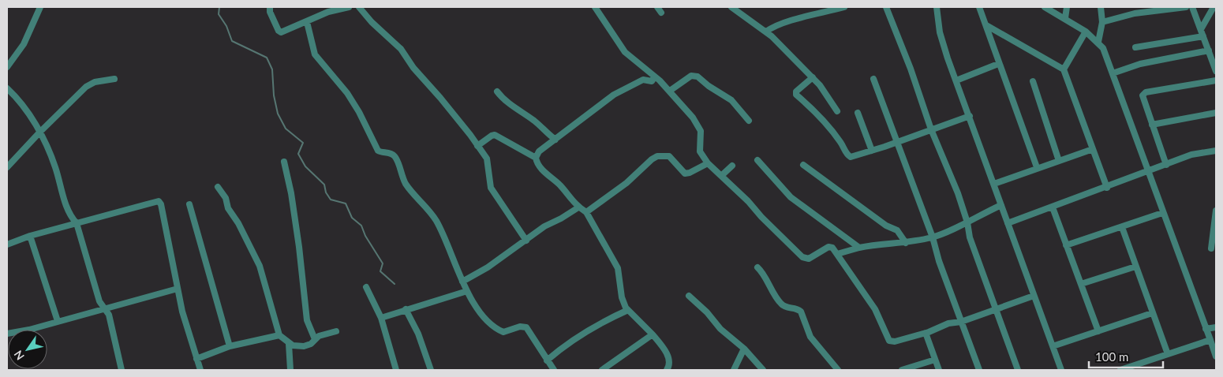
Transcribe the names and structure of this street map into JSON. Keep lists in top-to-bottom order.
{
  "scale_bar": "100 m",
  "north": "bottom left"
}
